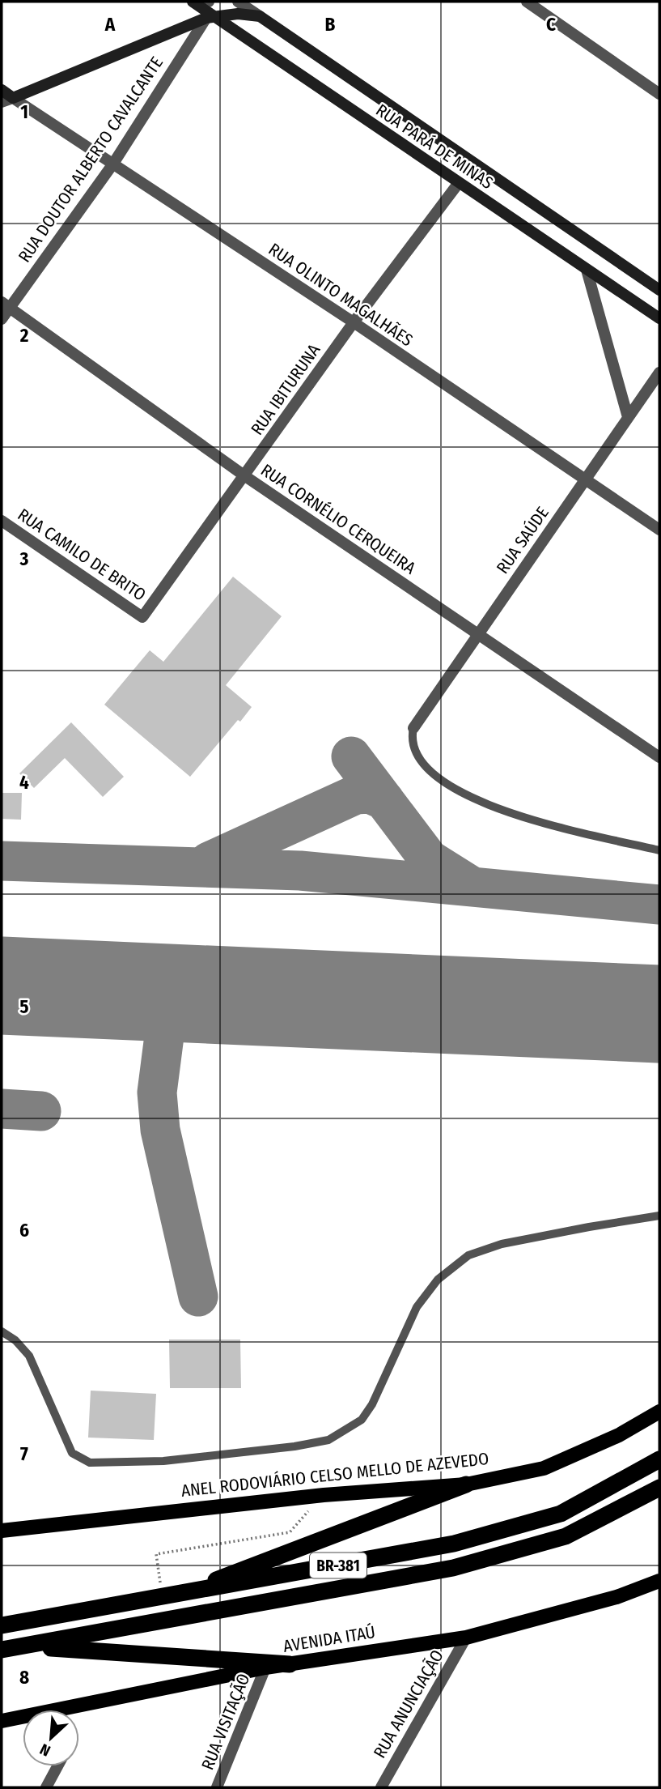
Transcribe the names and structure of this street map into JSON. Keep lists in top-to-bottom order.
{
  "streets": {
    "highway": ["BR-381"],
    "main road": [
      "RUA PARÁ DE MINAS",
      "RUA OLINTO MAGALHÃES",
      "ANEL RODOVIÁRIO CELSO MELLO DE AZEVEDO",
      "AVENIDA ITAÚ"
    ],
    "street": [
      "RUA DOUTOR ALBERTO CAVALCANTE",
      "RUA IBITURUNA",
      "RUA CORNÉLIO CERQUEIRA",
      "RUA SAÚDE",
      "RUA CAMILO DE BRITO",
      "RUA ANUNCIAÇÃO",
      "RUA VISITAÇÃO"
    ]
  },
  "crossings": [
    ["RUA PARÁ DE MINAS", "RUA DOUTOR ALBERTO CAVALCANTE"],
    ["RUA PARÁ DE MINAS", "RUA IBITURUNA"],
    ["RUA DOUTOR ALBERTO CAVALCANTE", "RUA OLINTO MAGALHÃES"],
    ["RUA DOUTOR ALBERTO CAVALCANTE", "RUA CORNÉLIO CERQUEIRA"],
    ["RUA OLINTO MAGALHÃES", "RUA IBITURUNA"],
    ["RUA OLINTO MAGALHÃES", "RUA SAÚDE"],
    ["RUA IBITURUNA", "RUA CORNÉLIO CERQUEIRA"],
    ["RUA IBITURUNA", "RUA CAMILO DE BRITO"],
    ["RUA CORNÉLIO CERQUEIRA", "RUA SAÚDE"],
    ["AVENIDA ITAÚ", "RUA ANUNCIAÇÃO"],
    ["AVENIDA ITAÚ", "RUA VISITAÇÃO"]
  ],
  "north": "bottom left",
  "grid": {
    "columns": ["A", "B", "C"],
    "rows": [
      "1",
      "2",
      "3",
      "4",
      "5",
      "6",
      "7",
      "8"
    ]
  }
}
